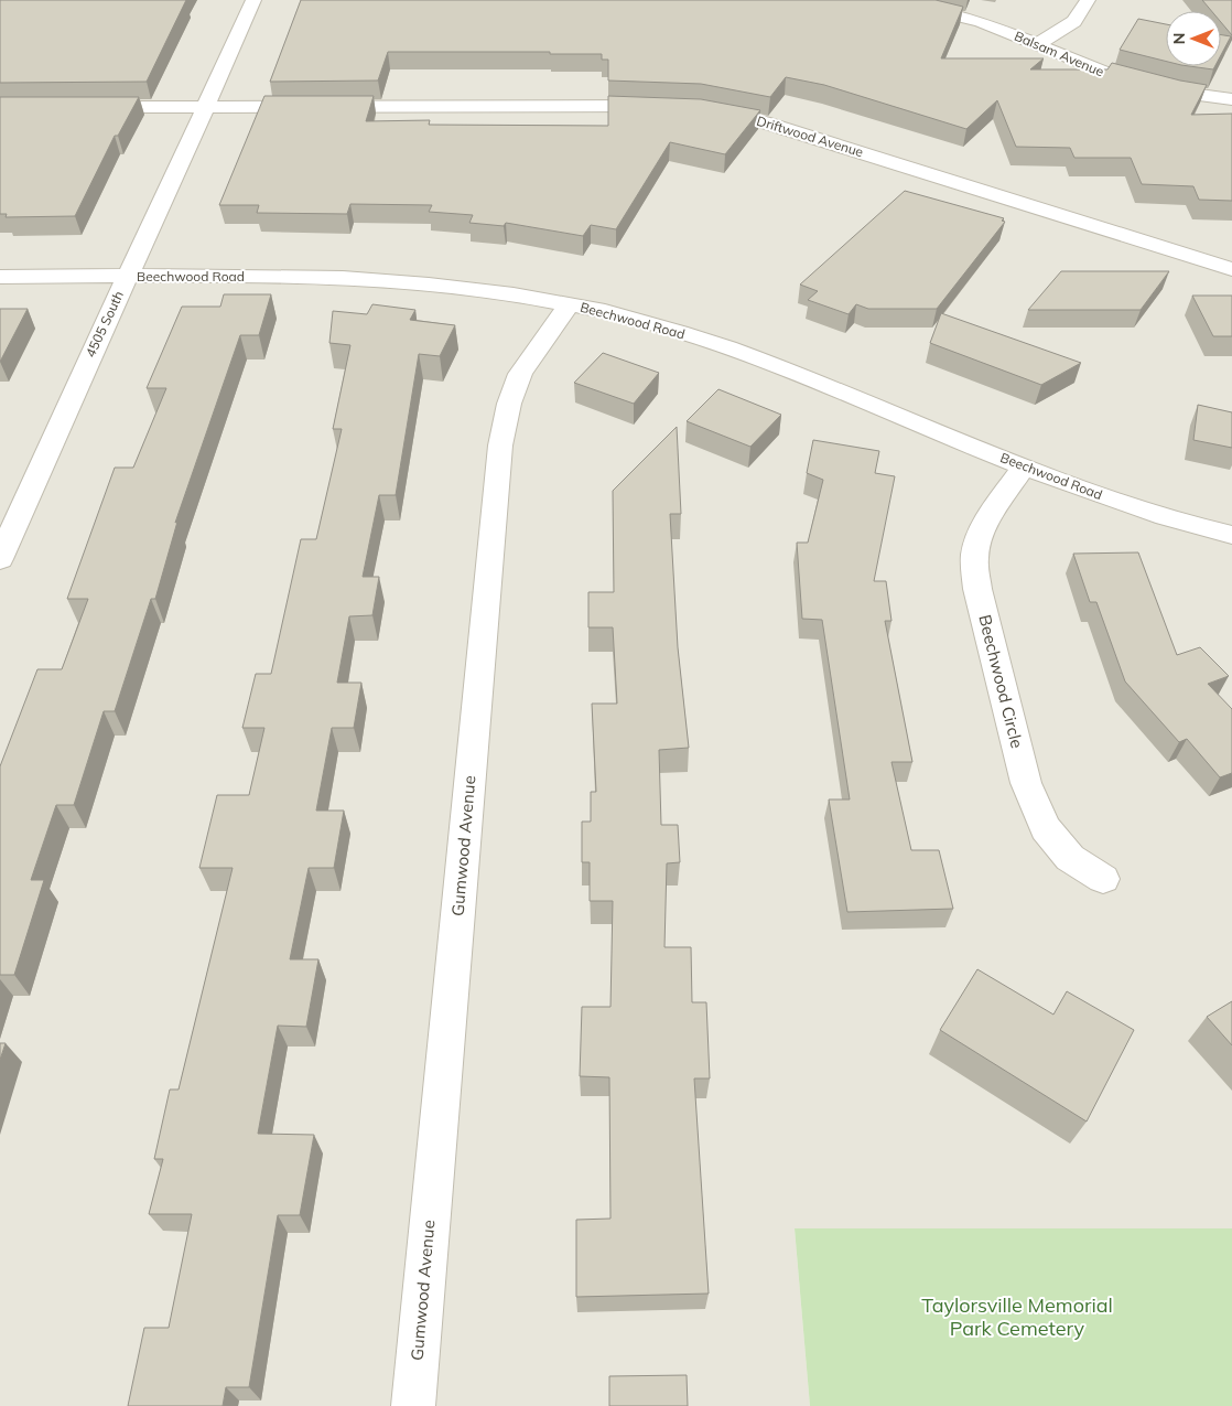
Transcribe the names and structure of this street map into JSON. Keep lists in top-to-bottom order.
{
  "streets": {
    "street": [
      "Balsam Avenue",
      "Driftwood Avenue",
      "Beechwood Road",
      "4505 South",
      "Beechwood Circle",
      "Gumwood Avenue"
    ]
  },
  "crossings": [
    ["Beechwood Road", "4505 South"],
    ["Beechwood Road", "Beechwood Circle"],
    ["Beechwood Road", "Gumwood Avenue"]
  ],
  "parks": ["Taylorsville Memorial Park Cemetery"],
  "north": "left"
}
